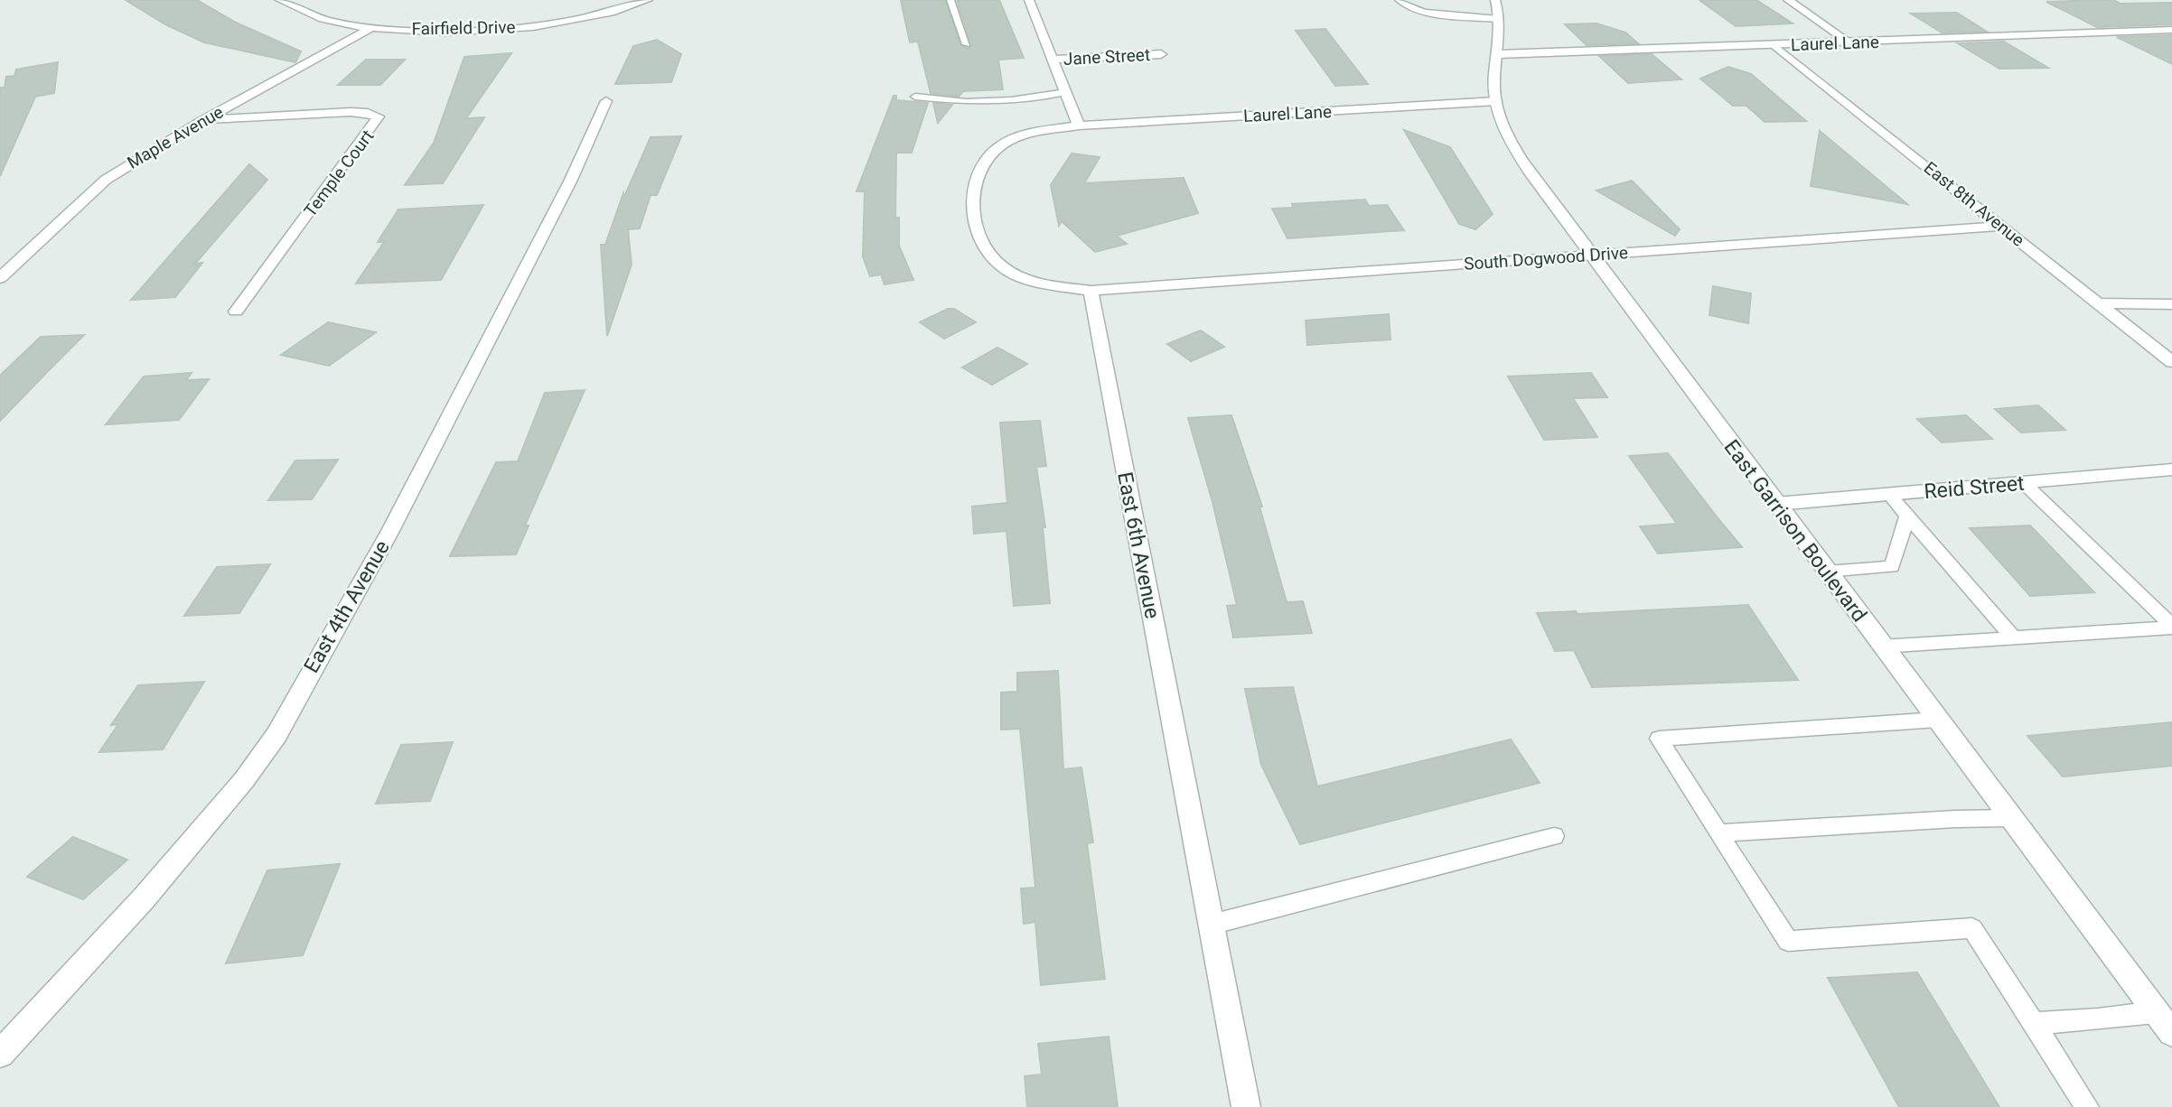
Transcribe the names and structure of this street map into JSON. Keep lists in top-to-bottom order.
{
  "streets": {
    "street": [
      "Fairfield Drive",
      "Laurel Lane",
      "Jane Street",
      "Maple Avenue",
      "Temple Court",
      "East 8th Avenue",
      "South Dogwood Drive",
      "Reid Street",
      "East Garrison Boulevard",
      "East 6th Avenue",
      "East 4th Avenue"
    ]
  },
  "crossings": [
    ["Fairfield Drive", "Maple Avenue"],
    ["Laurel Lane", "East 8th Avenue"],
    ["Laurel Lane", "East Garrison Boulevard"],
    ["Maple Avenue", "Temple Court"],
    ["East 8th Avenue", "South Dogwood Drive"],
    ["South Dogwood Drive", "East Garrison Boulevard"],
    ["South Dogwood Drive", "East 6th Avenue"],
    ["Reid Street", "East Garrison Boulevard"]
  ]
}
